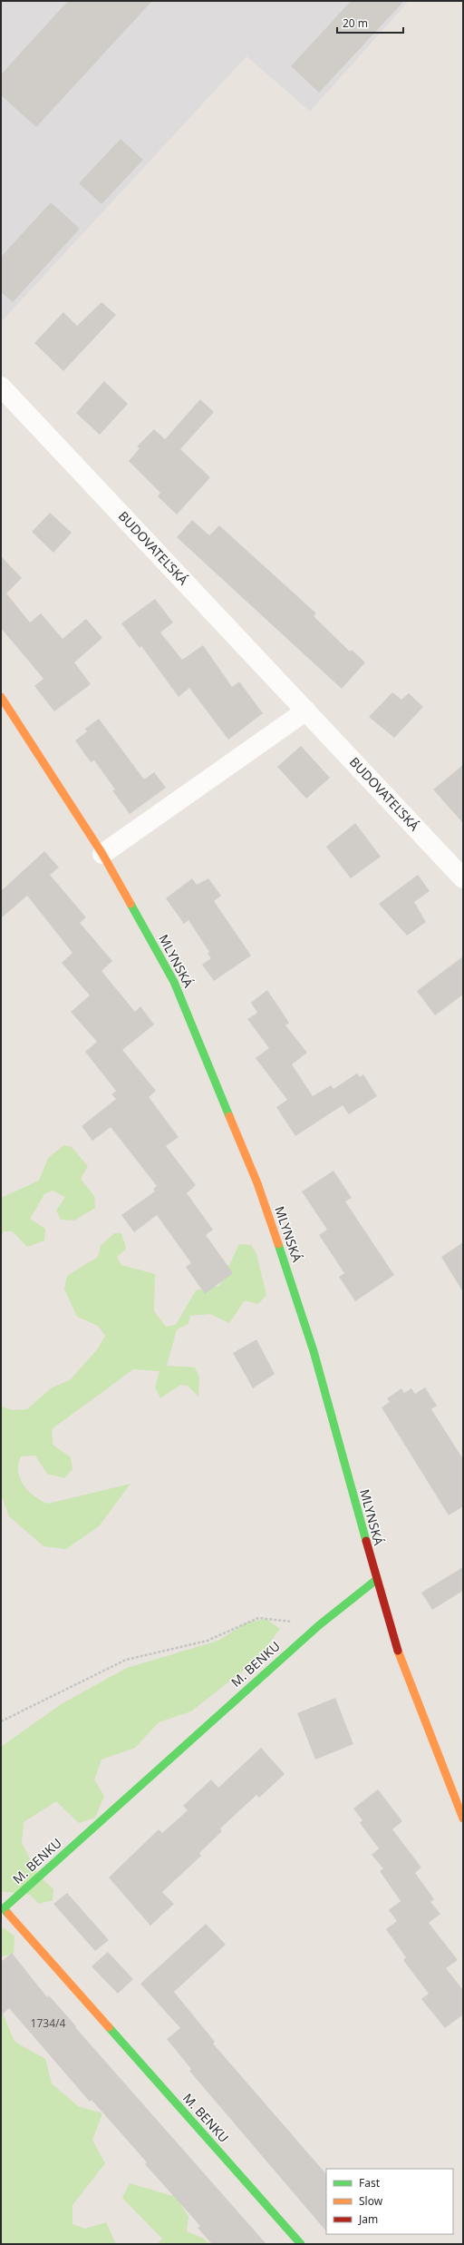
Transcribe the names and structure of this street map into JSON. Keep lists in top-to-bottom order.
{
  "streets": {
    "street": ["BUDOVATEĽSKÁ", "MLYNSKÁ", "M. BENKU"]
  },
  "crossings": [
    ["MLYNSKÁ", "M. BENKU"]
  ],
  "house_numbers": ["1734/4"],
  "legend": ["Fast", "Slow", "Jam"],
  "scale_bar": "20 m"
}
